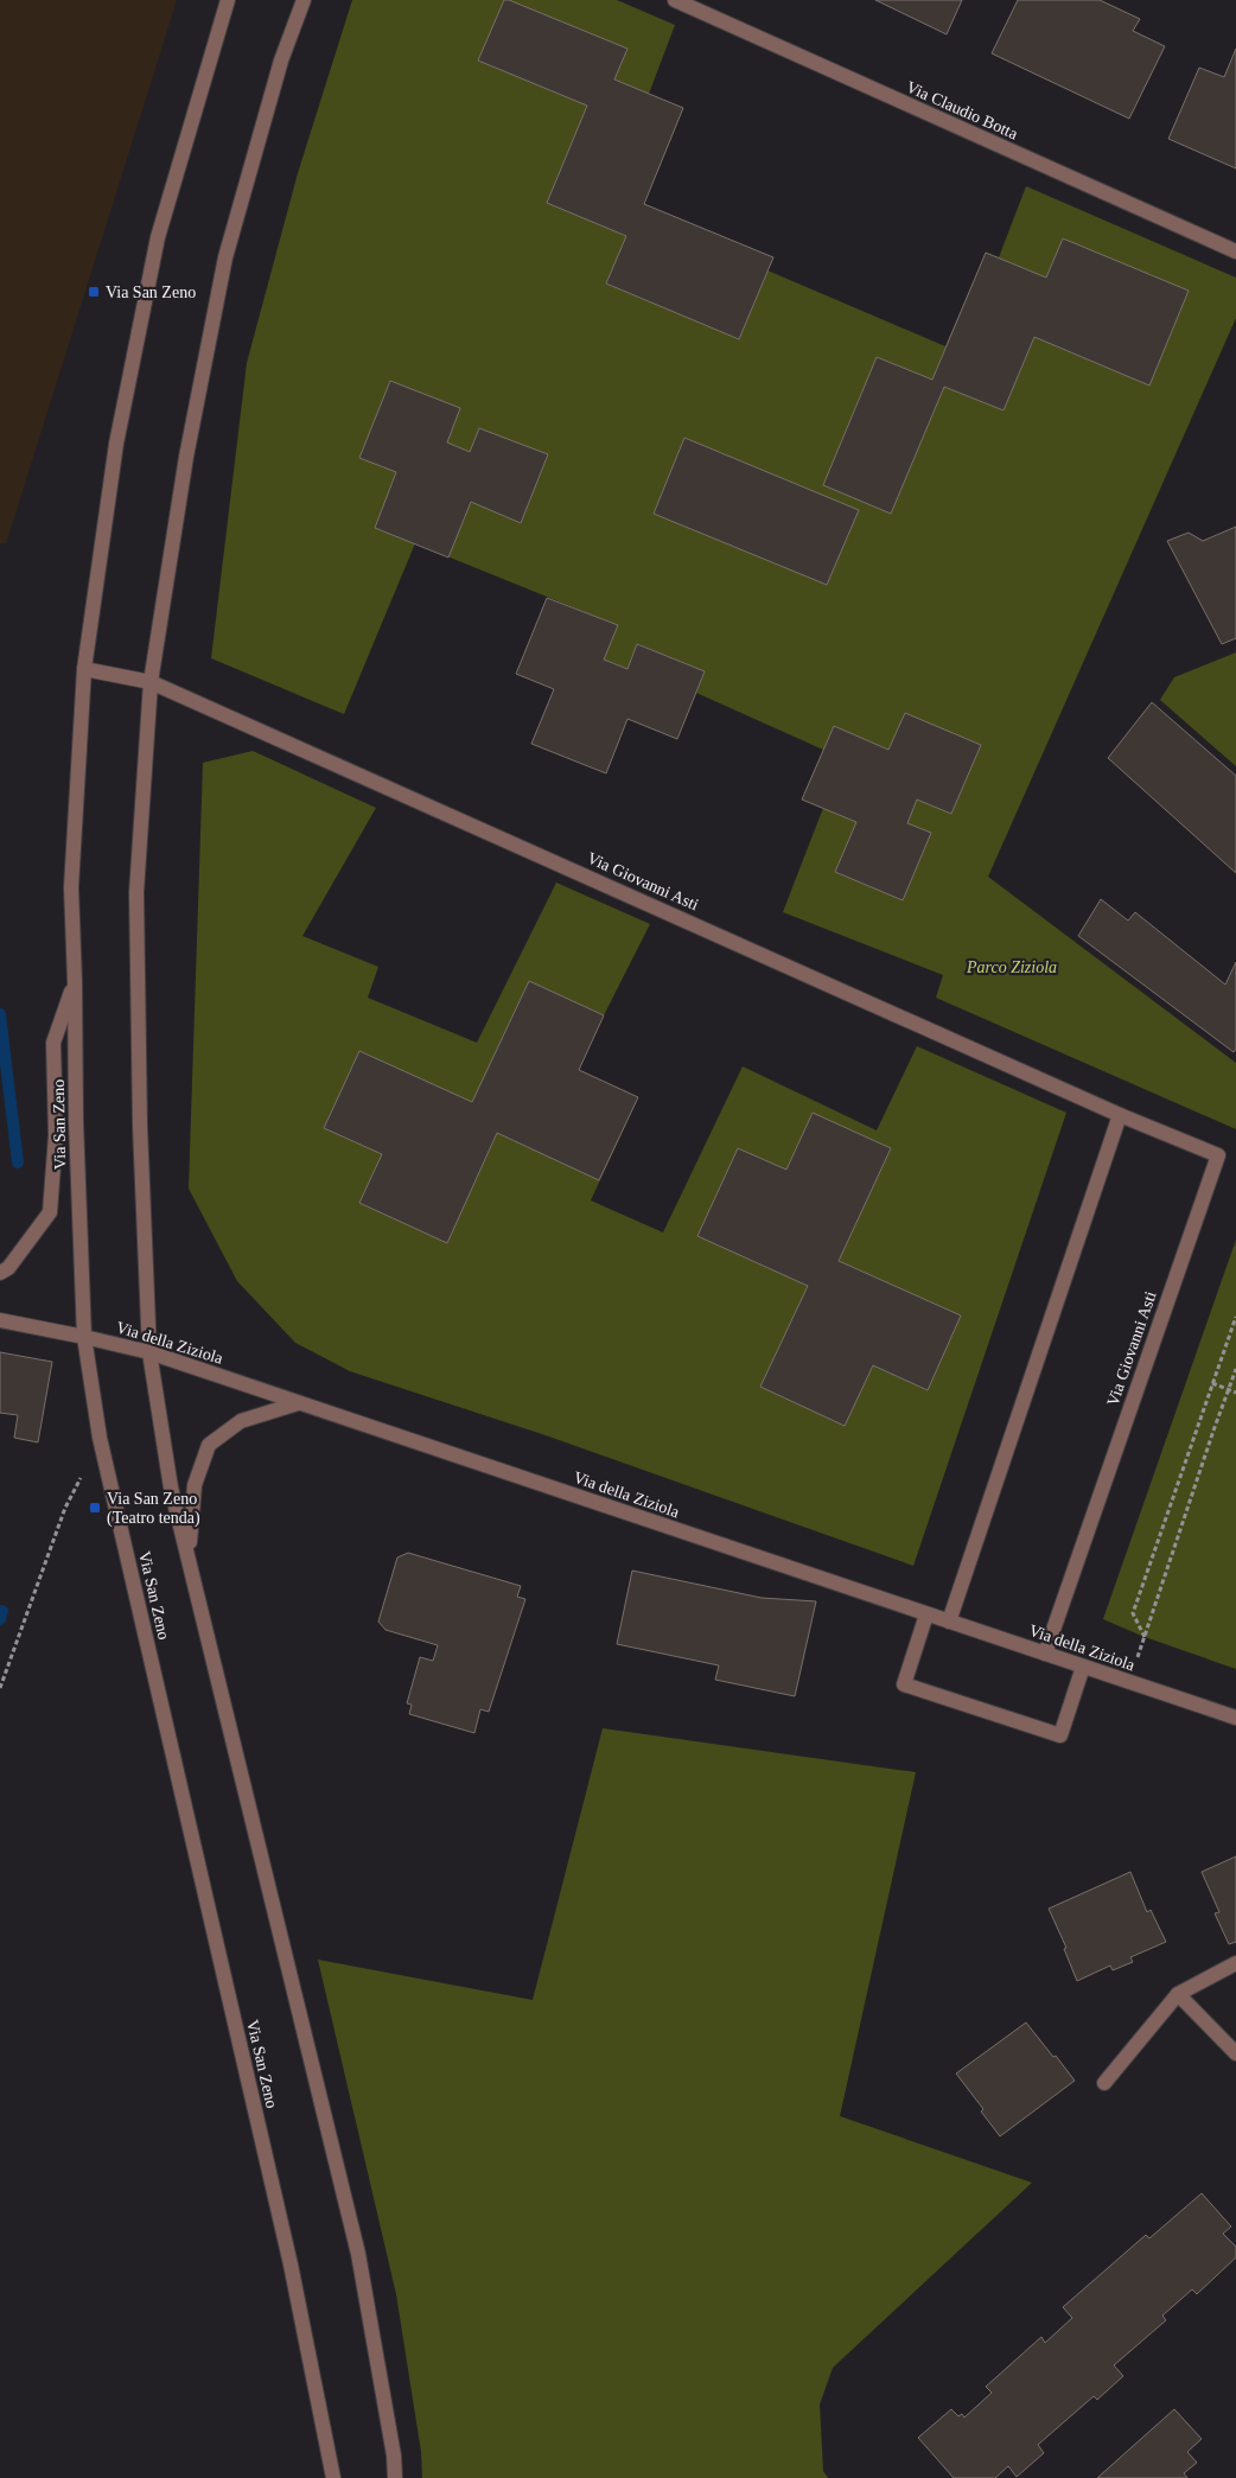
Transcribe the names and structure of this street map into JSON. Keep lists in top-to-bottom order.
{
  "streets": {
    "street": [
      "Via Claudio Botta",
      "Via Giovanni Asti",
      "Via San Zeno",
      "Via della Ziziola"
    ]
  },
  "crossings": [
    ["Via Giovanni Asti", "Via della Ziziola"],
    ["Via San Zeno", "Via della Ziziola"]
  ],
  "parks": ["Parco Ziziola"],
  "places": {
    "transit": ["Via San Zeno", "Via San Zeno (Teatro tenda)"]
  }
}
